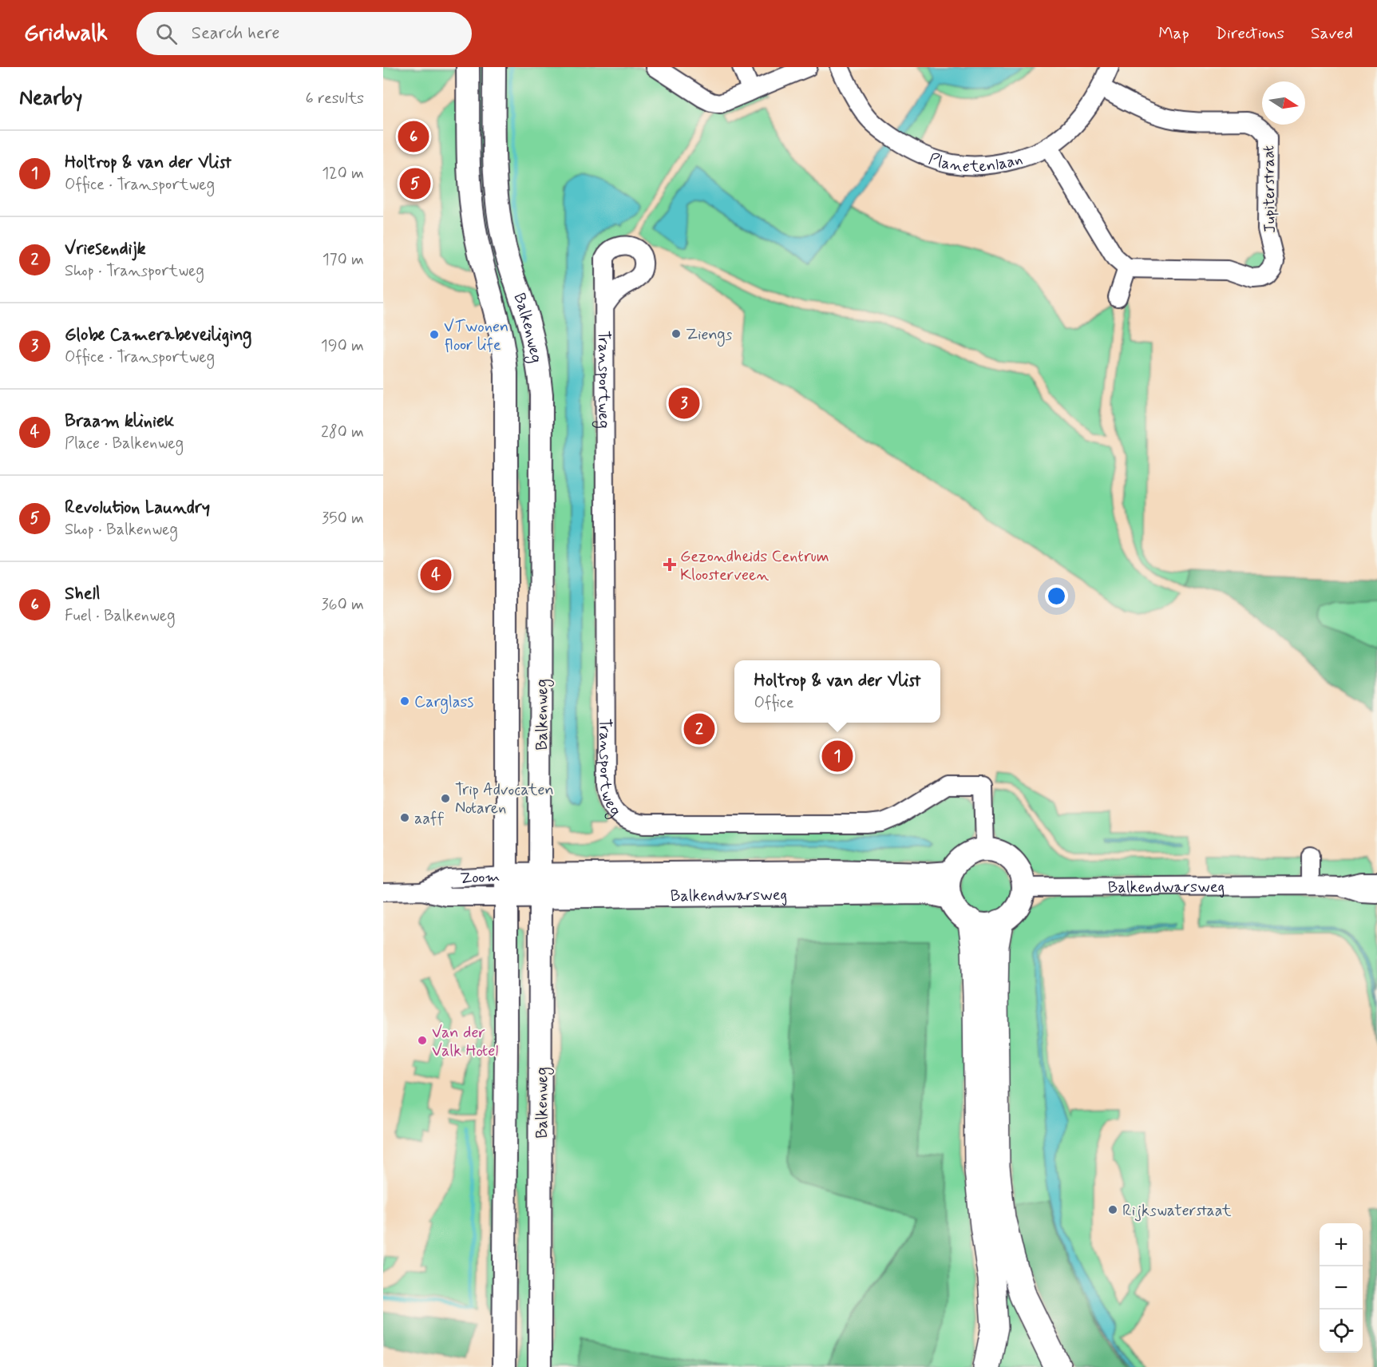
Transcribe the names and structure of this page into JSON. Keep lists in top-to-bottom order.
{
  "streets": {
    "main road": ["Balkenweg", "Zoom", "Balkendwarsweg"],
    "street": ["Planetenlaan", "Jupiterstraat", "Transportweg"]
  },
  "crossings": [
    ["Planetenlaan", "Jupiterstraat"],
    ["Balkenweg", "Zoom"],
    ["Balkenweg", "Balkendwarsweg"],
    ["Transportweg", "Balkendwarsweg"],
    ["Zoom", "Balkendwarsweg"]
  ],
  "places": {
    "other": [
      "Ziengs",
      "VTwonen floor life",
      "Carglass",
      "Trip Advocaten Notaren",
      "aaff",
      "Van der Valk Hotel",
      "Rijkswaterstaat"
    ],
    "health": ["Gezondheids Centrum Kloosterveen"]
  },
  "north": "right",
  "page": {
    "header": "Gridwalk",
    "search": "Search here",
    "nav": ["Map", "Directions", "Saved"],
    "heading": ["Nearby", "6 results"],
    "pins": [
      "6",
      "5",
      "3",
      "4",
      "2",
      "1"
    ],
    "list": [
      {
        "mark": "1",
        "name": "Holtrop & van der Vlist",
        "note": "Office · Transportweg",
        "value": "120 m"
      },
      {
        "mark": "2",
        "name": "Vriesendijk",
        "note": "Shop · Transportweg",
        "value": "170 m"
      },
      {
        "mark": "3",
        "name": "Globe Camerabeveiliging",
        "note": "Office · Transportweg",
        "value": "190 m"
      },
      {
        "mark": "4",
        "name": "Braam kliniek",
        "note": "Place · Balkenweg",
        "value": "280 m"
      },
      {
        "mark": "5",
        "name": "Revolution Laundry",
        "note": "Shop · Balkenweg",
        "value": "350 m"
      },
      {
        "mark": "6",
        "name": "Shell",
        "note": "Fuel · Balkenweg",
        "value": "360 m"
      }
    ],
    "popup": ["Holtrop & van der Vlist", "Office"],
    "map_buttons": ["+", "−"]
  }
}
